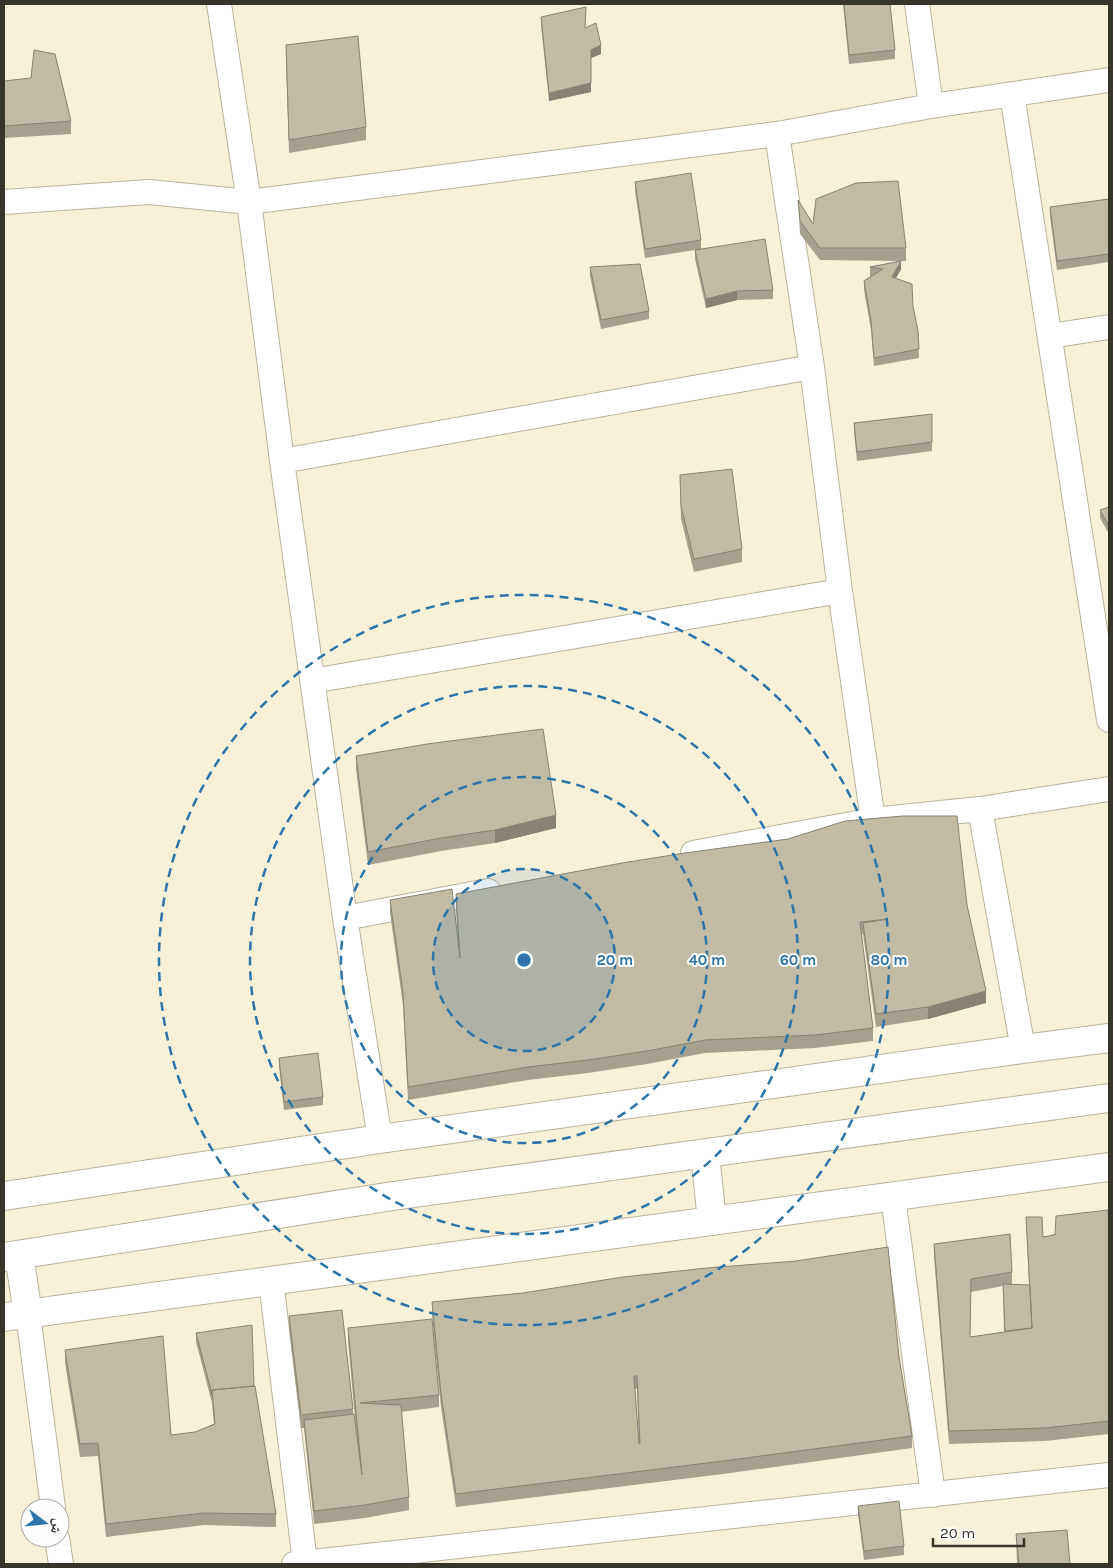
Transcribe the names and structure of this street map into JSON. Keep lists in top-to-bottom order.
{
  "scale_bar": "20 m",
  "north": "right",
  "rings": [
    "20 m",
    "40 m",
    "60 m",
    "80 m"
  ]
}
